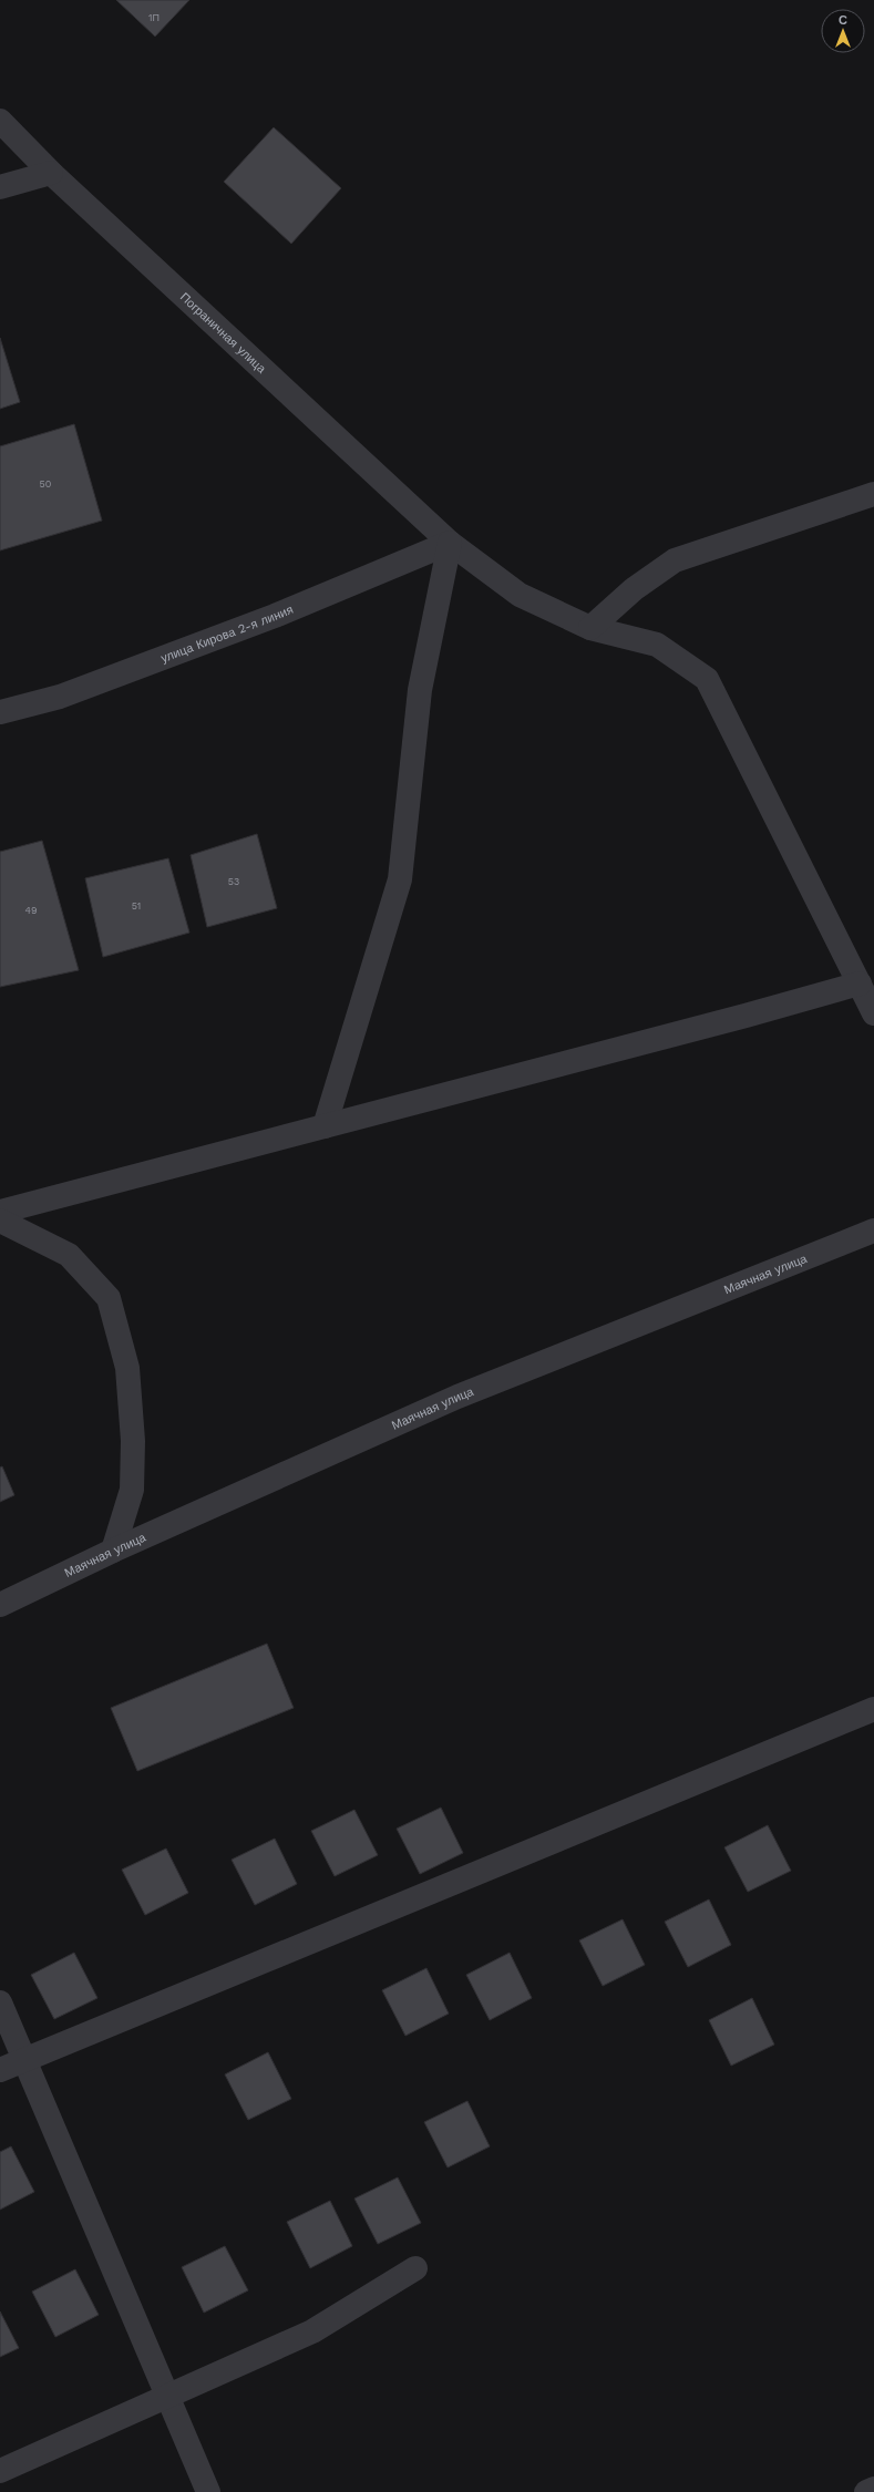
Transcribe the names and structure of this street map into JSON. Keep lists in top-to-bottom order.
{
  "streets": {
    "street": ["Пограничная улица", "улица Кирова 2-я линия", "Маячная улица"]
  },
  "crossings": [
    ["Пограничная улица", "улица Кирова 2-я линия"]
  ],
  "house_numbers": [
    "1П",
    "50",
    "53",
    "51",
    "49"
  ],
  "north": "top"
}
